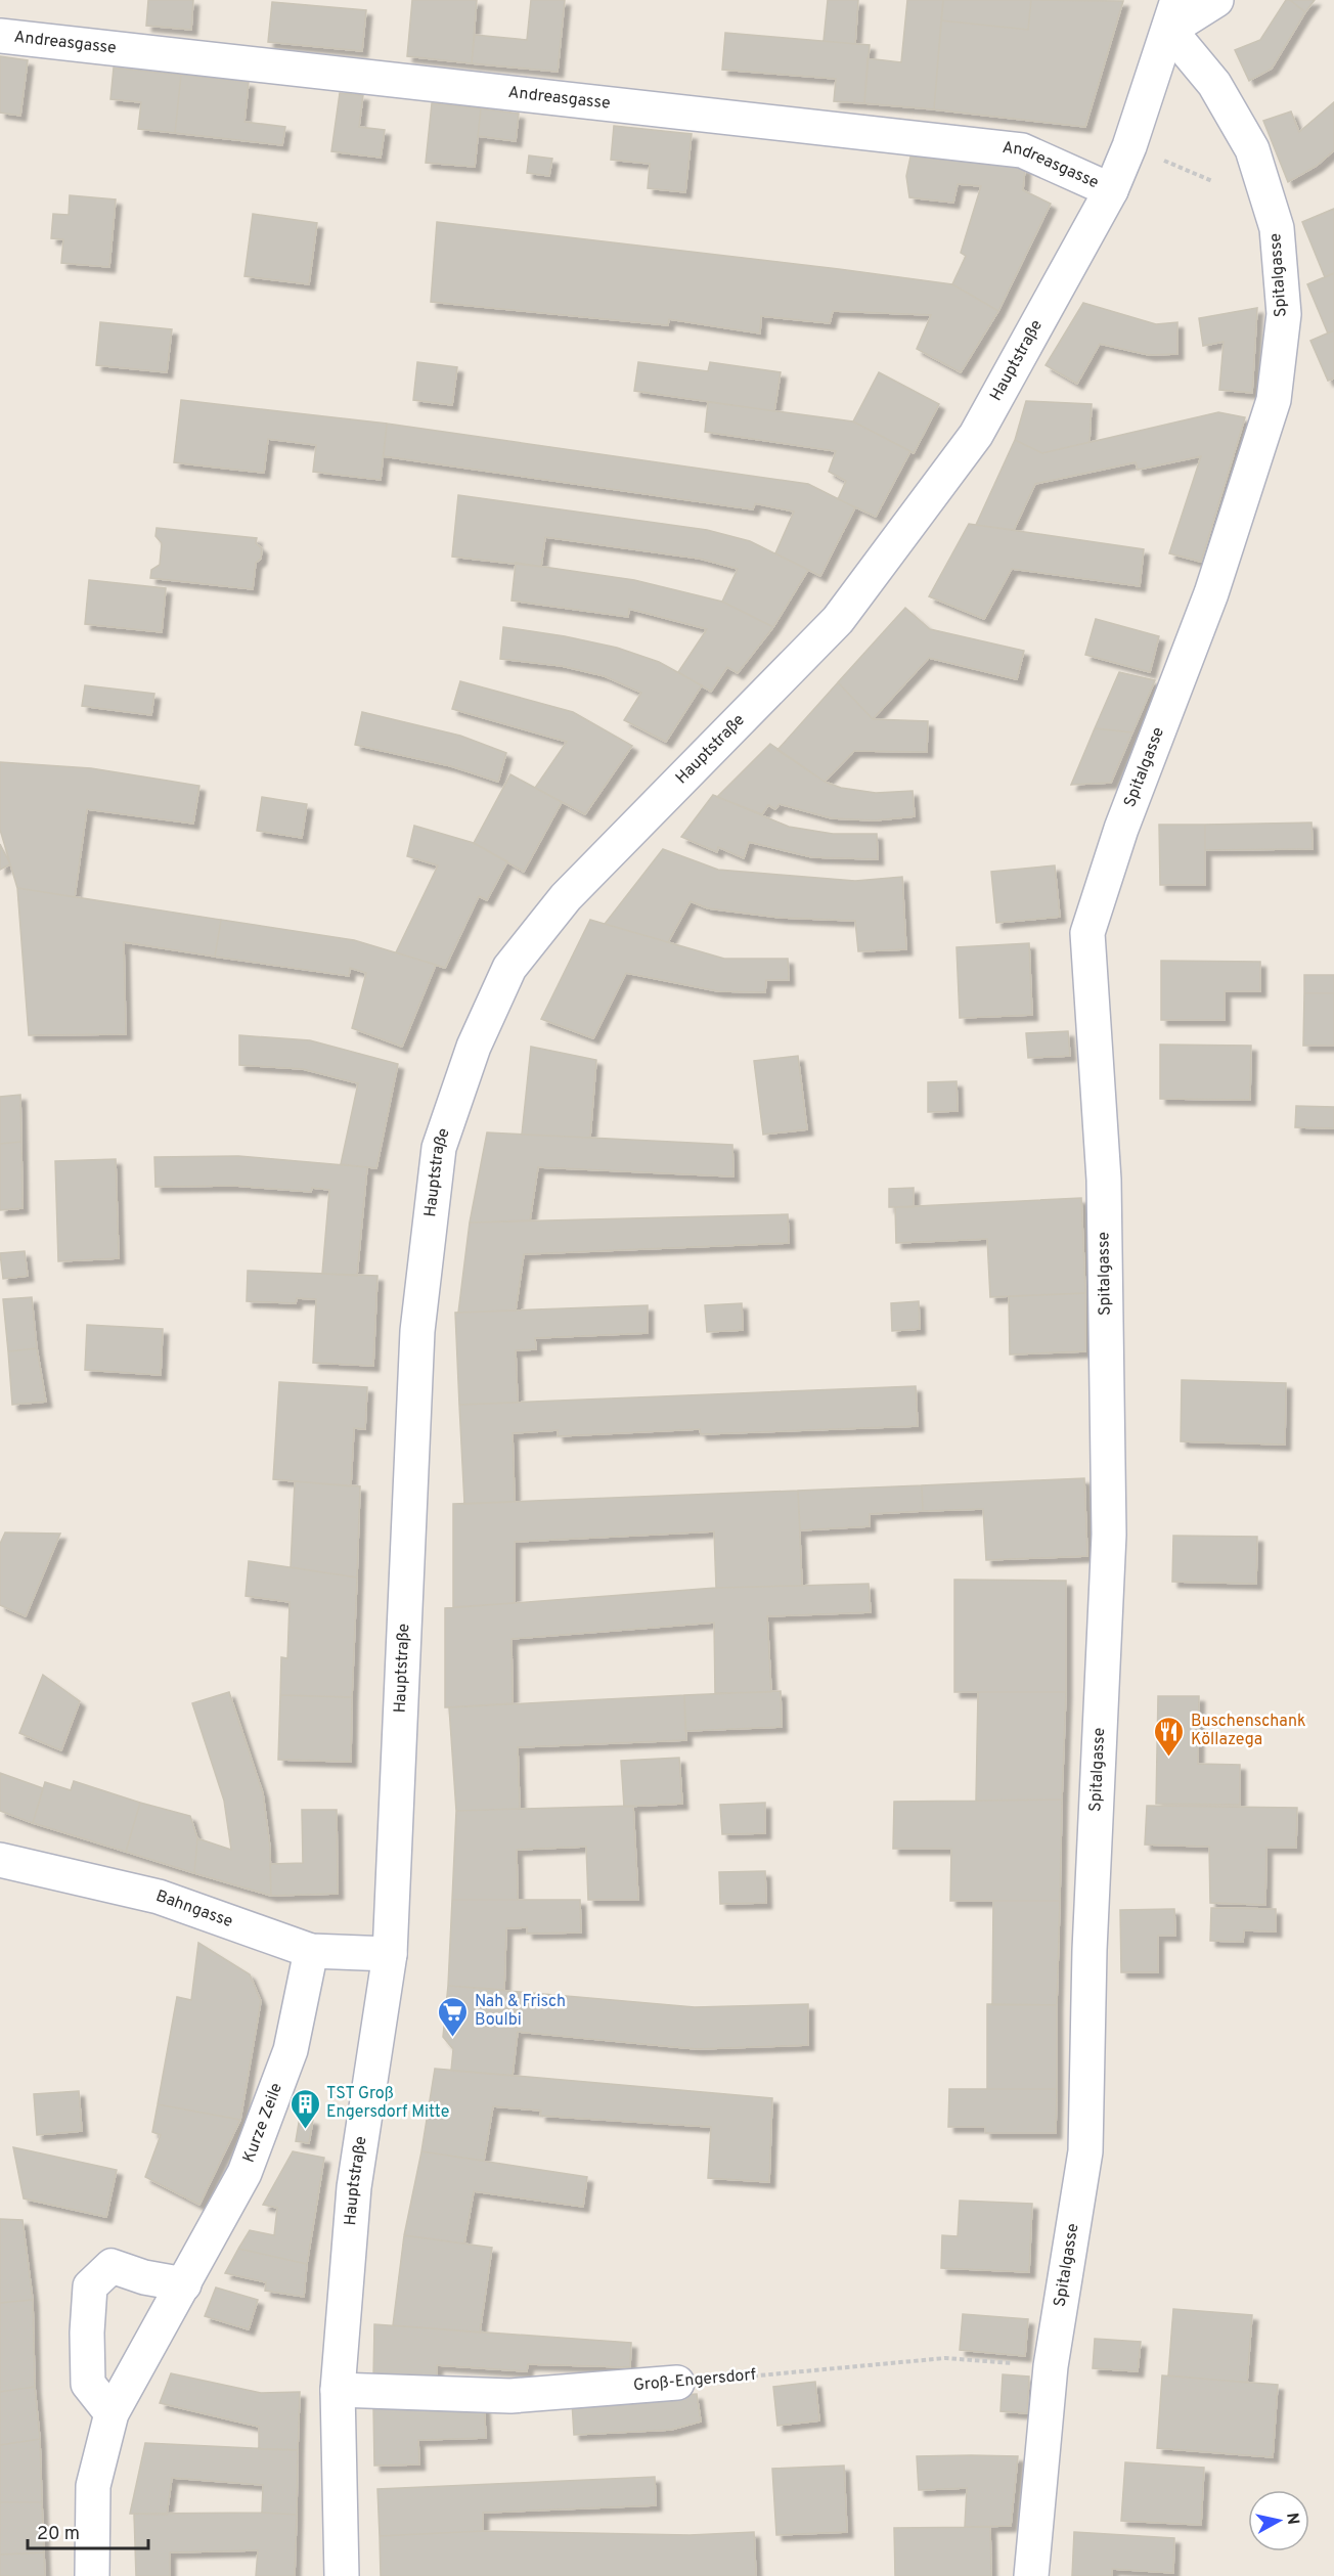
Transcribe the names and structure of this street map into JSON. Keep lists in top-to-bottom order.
{
  "streets": {
    "street": [
      "Andreasgasse",
      "Spitalgasse",
      "Hauptstraße",
      "Bahngasse",
      "Kurze Zeile",
      "Groß-Engersdorf"
    ]
  },
  "crossings": [
    ["Andreasgasse", "Hauptstraße"],
    ["Spitalgasse", "Hauptstraße"],
    ["Spitalgasse", "Groß-Engersdorf"],
    ["Hauptstraße", "Bahngasse"],
    ["Hauptstraße", "Groß-Engersdorf"],
    ["Bahngasse", "Kurze Zeile"]
  ],
  "places": {
    "restaurant": ["Buschenschank Köllazega"],
    "supermarket": ["Nah & Frisch Boulbi"],
    "building": ["TST Groß Engersdorf Mitte"]
  },
  "scale_bar": "20 m",
  "north": "right"
}
